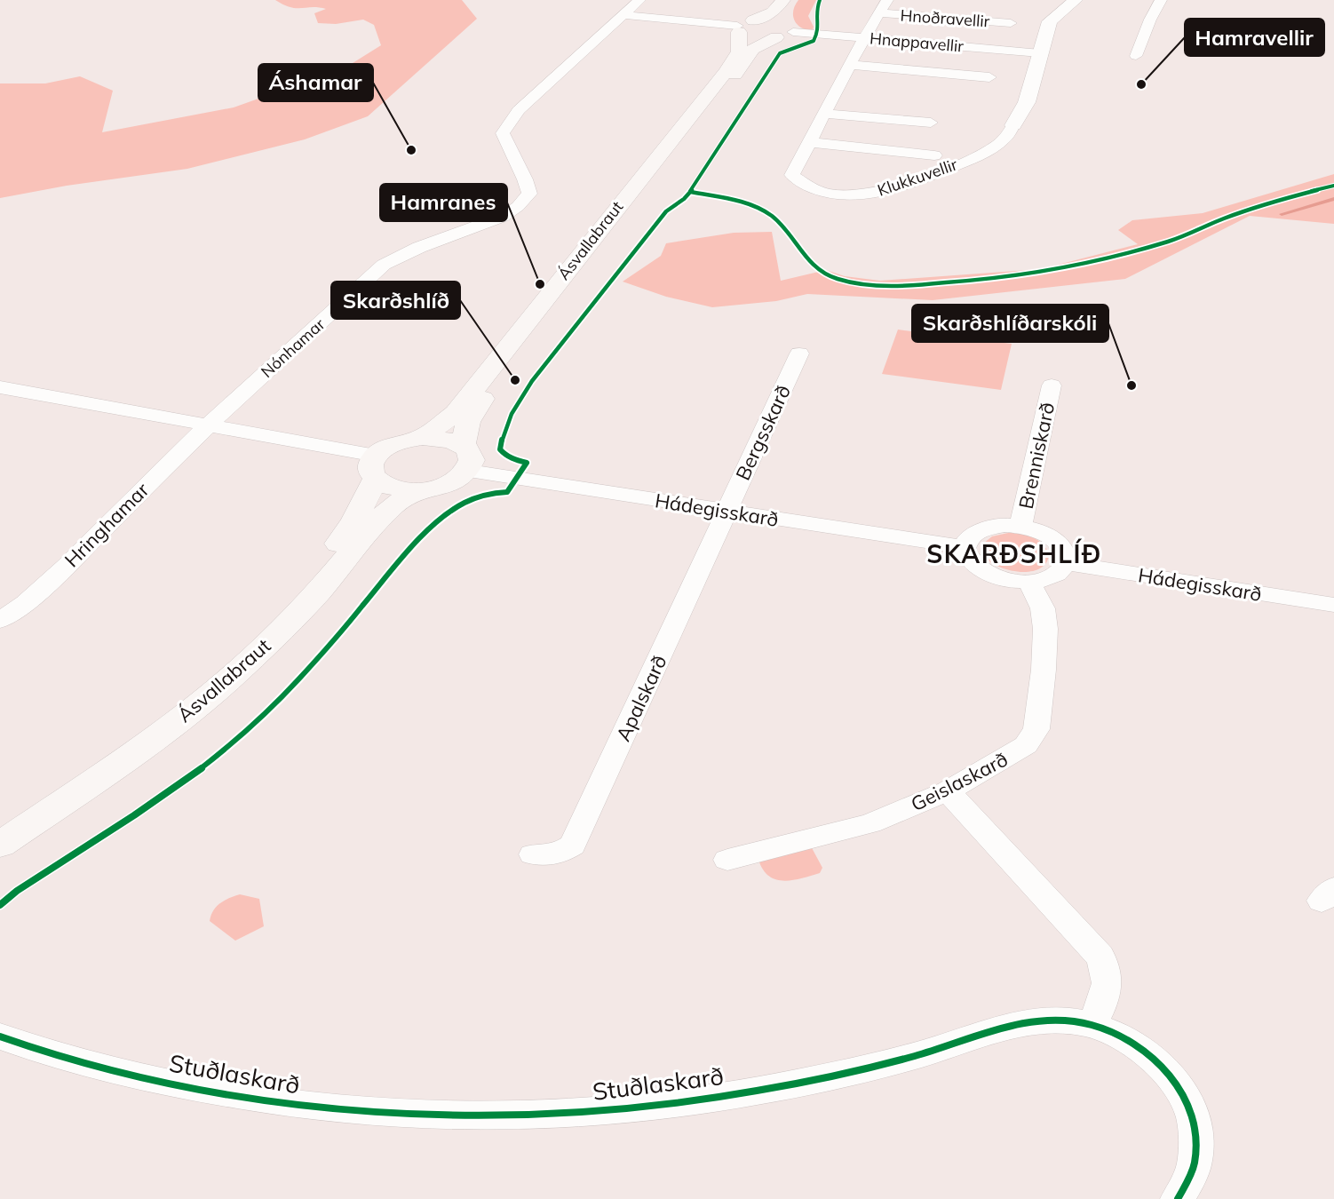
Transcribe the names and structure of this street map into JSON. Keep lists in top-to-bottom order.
{
  "streets": {
    "main road": ["Ásvallabraut"],
    "street": [
      "Hnoðravellir",
      "Hnappavellir",
      "Klukkuvellir",
      "Nónhamar",
      "Bergsskarð",
      "Brenniskarð",
      "Hádegisskarð",
      "Hringhamar",
      "Apalskarð",
      "Geislaskarð",
      "Stuðlaskarð"
    ]
  },
  "crossings": [
    ["Hnoðravellir", "Hnappavellir"],
    ["Hnoðravellir", "Klukkuvellir"],
    ["Hnappavellir", "Klukkuvellir"],
    ["Hnappavellir", "Ásvallabraut"],
    ["Ásvallabraut", "Hádegisskarð"],
    ["Nónhamar", "Hringhamar"],
    ["Bergsskarð", "Hádegisskarð"],
    ["Bergsskarð", "Apalskarð"],
    ["Brenniskarð", "Hádegisskarð"],
    ["Brenniskarð", "Geislaskarð"],
    ["Hádegisskarð", "Apalskarð"],
    ["Hádegisskarð", "Geislaskarð"]
  ],
  "districts": ["SKARÐSHLÍÐ"],
  "places": [
    "Hamravellir",
    "Áshamar",
    "Hamranes",
    "Skarðshlíð",
    "Skarðshlíðarskóli"
  ]
}
